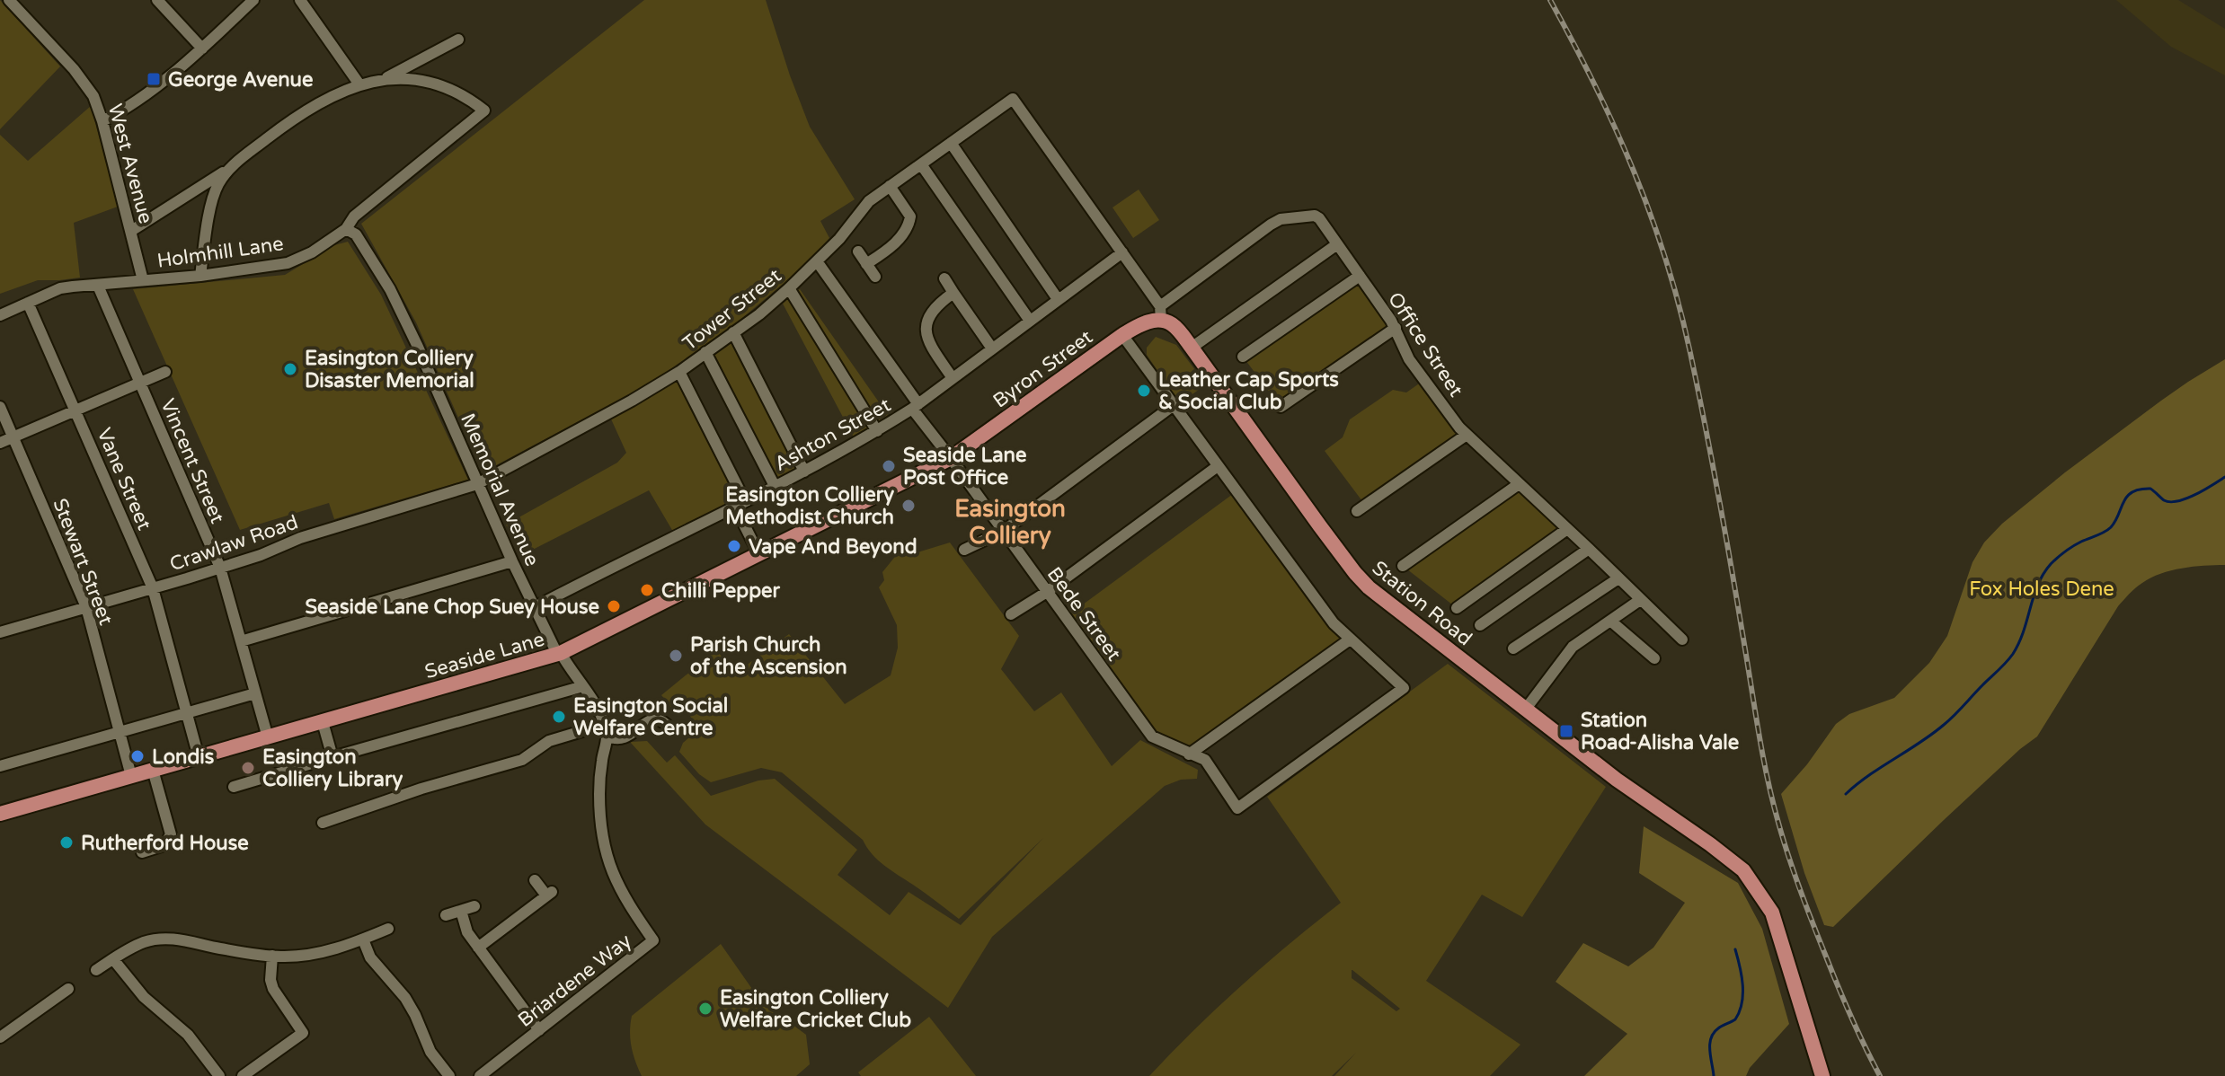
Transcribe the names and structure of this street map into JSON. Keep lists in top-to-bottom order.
{
  "streets": {
    "main road": ["Byron Street", "Station Road", "Seaside Lane"],
    "street": [
      "West Avenue",
      "Holmhill Lane",
      "Tower Street",
      "Office Street",
      "Ashton Street",
      "Vincent Street",
      "Vane Street",
      "Memorial Avenue",
      "Crawlaw Road",
      "Stewart Street",
      "Bede Street",
      "Briardene Way"
    ]
  },
  "crossings": [
    ["West Avenue", "Holmhill Lane"],
    ["Holmhill Lane", "Vincent Street"],
    ["Holmhill Lane", "Vane Street"],
    ["Holmhill Lane", "Memorial Avenue"],
    ["Tower Street", "Ashton Street"],
    ["Tower Street", "Memorial Avenue"],
    ["Tower Street", "Crawlaw Road"],
    ["Tower Street", "Bede Street"],
    ["Office Street", "Byron Street"],
    ["Office Street", "Station Road"],
    ["Byron Street", "Station Road"],
    ["Byron Street", "Bede Street"],
    ["Byron Street", "Seaside Lane"],
    ["Ashton Street", "Memorial Avenue"],
    ["Ashton Street", "Bede Street"],
    ["Vincent Street", "Crawlaw Road"],
    ["Vincent Street", "Seaside Lane"],
    ["Vane Street", "Crawlaw Road"],
    ["Vane Street", "Seaside Lane"],
    ["Memorial Avenue", "Crawlaw Road"],
    ["Memorial Avenue", "Seaside Lane"],
    ["Memorial Avenue", "Briardene Way"],
    ["Crawlaw Road", "Stewart Street"],
    ["Stewart Street", "Seaside Lane"],
    ["Bede Street", "Seaside Lane"]
  ],
  "districts": ["Easington Colliery"],
  "parks": ["Fox Holes Dene"],
  "places": {
    "transit": ["George Avenue", "Station Road-Alisha Vale"],
    "other": [
      "Easington Colliery Disaster Memorial",
      "Leather Cap Sports & Social Club",
      "Seaside Lane Post Office",
      "Easington Colliery Methodist Church",
      "Vape And Beyond",
      "Chilli Pepper",
      "Seaside Lane Chop Suey House",
      "Parish Church of the Ascension",
      "Easington Social Welfare Centre",
      "Londis",
      "Easington Colliery Library",
      "Rutherford House",
      "Easington Colliery Welfare Cricket Club"
    ]
  }
}
